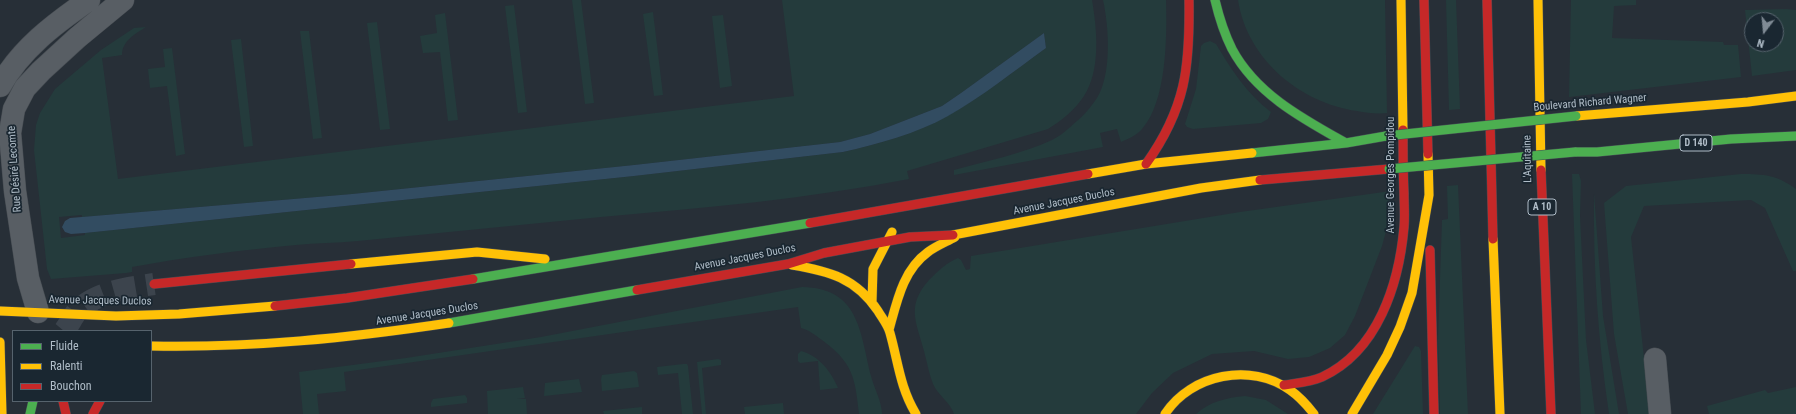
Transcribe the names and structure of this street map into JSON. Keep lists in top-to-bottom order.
{
  "streets": {
    "main road": [
      "Boulevard Richard Wagner",
      "D 140",
      "L'Aquitaine",
      "Avenue Georges Pompidou",
      "Avenue Jacques Duclos",
      "A 10"
    ],
    "street": ["Rue Désiré Lecomte"]
  },
  "crossings": [
    ["Boulevard Richard Wagner", "Avenue Jacques Duclos"],
    ["Rue Désiré Lecomte", "Avenue Jacques Duclos"]
  ],
  "legend": ["Fluide", "Ralenti", "Bouchon"],
  "north": "bottom"
}
